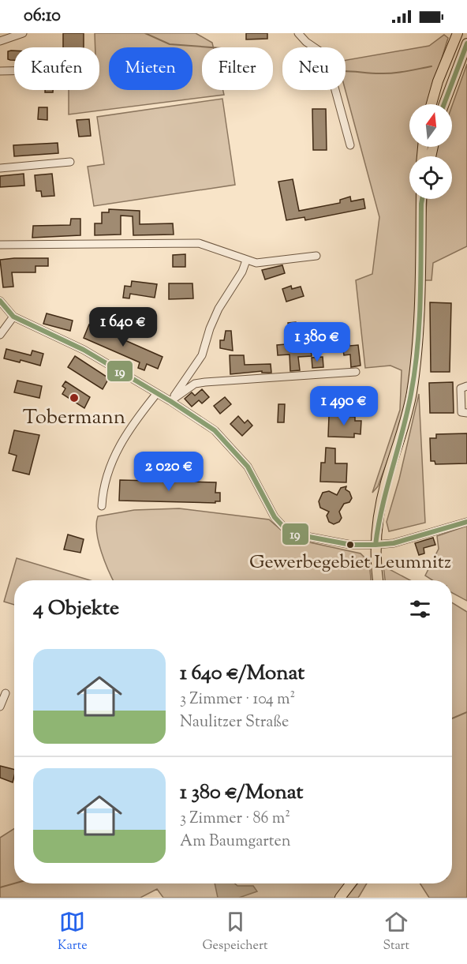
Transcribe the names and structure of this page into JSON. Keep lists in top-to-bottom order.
{
  "places": ["Tobermann", "Gewerbegebiet Leumnitz"],
  "lines": ["transit line 19"],
  "north": "top",
  "page": {
    "status": "06:10",
    "chip": [
      "Kaufen",
      "Mieten",
      "Filter",
      "Neu"
    ],
    "price": [
      "1 640 €",
      "1 380 €",
      "1 490 €",
      "2 020 €"
    ],
    "heading": "4 Objekte",
    "list": [
      {
        "name": "1 640 €/Monat",
        "note": "3 Zimmer · 104 m² · Naulitzer Straße"
      },
      {
        "name": "1 380 €/Monat",
        "note": "3 Zimmer · 86 m² · Am Baumgarten"
      }
    ],
    "tabs": ["Karte", "Gespeichert", "Start"]
  }
}
